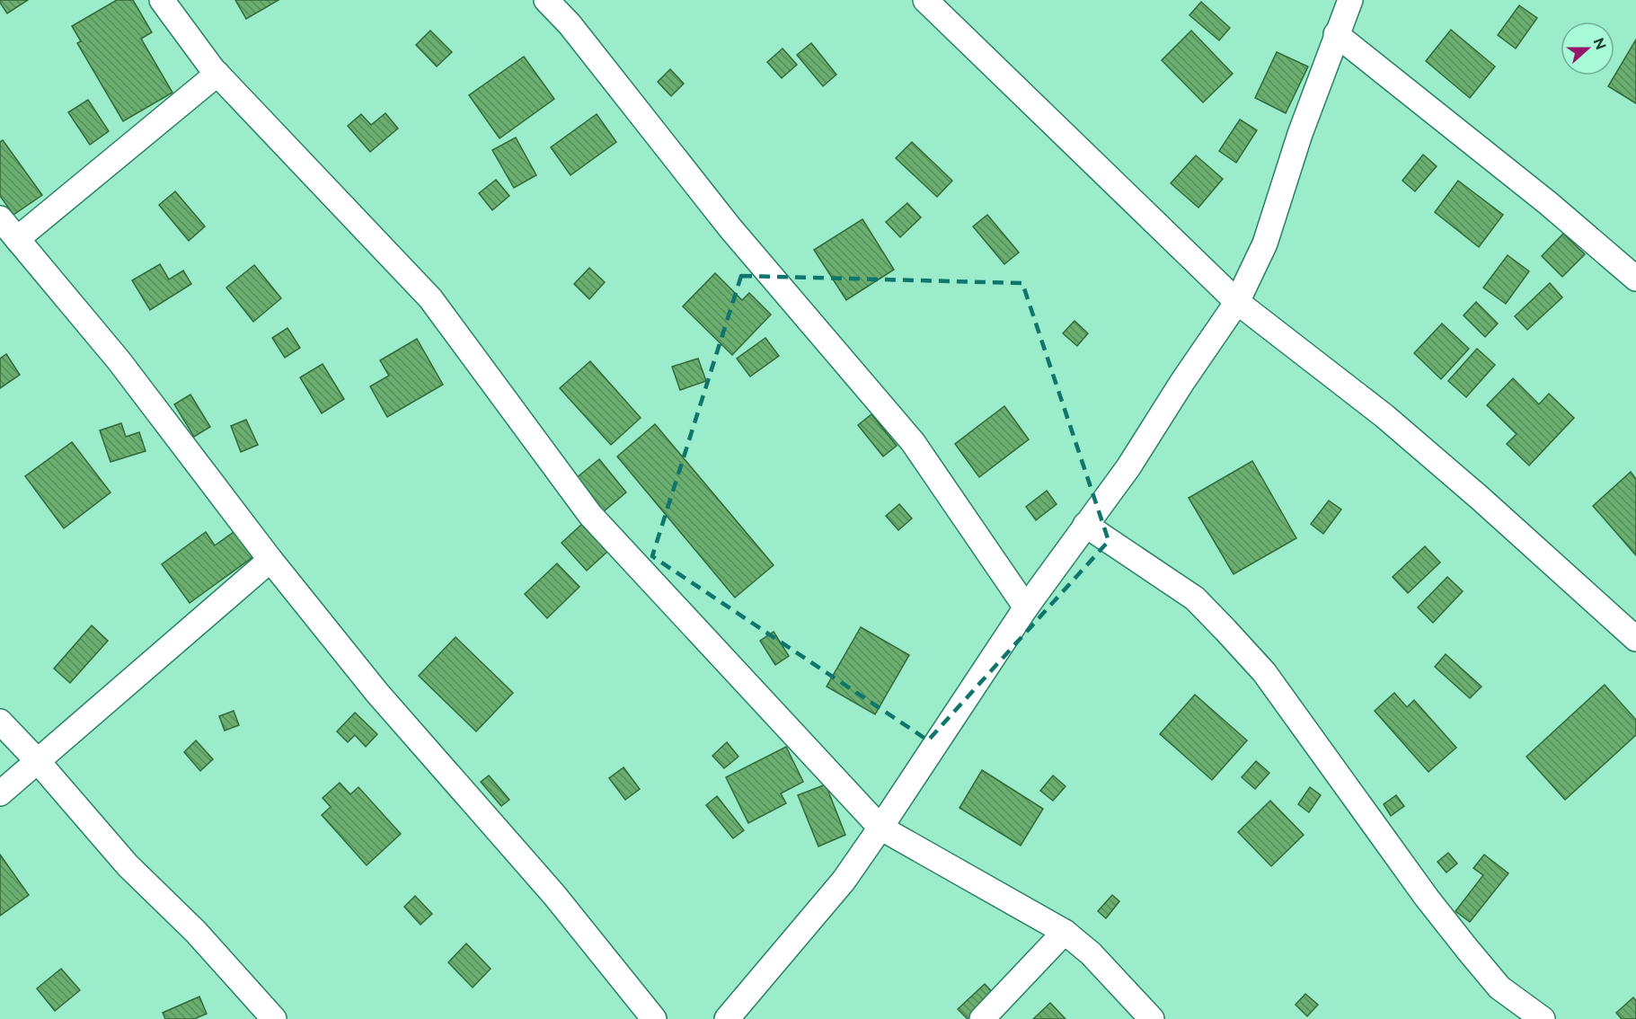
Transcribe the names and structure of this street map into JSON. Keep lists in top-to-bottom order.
{
  "north": "right"
}
